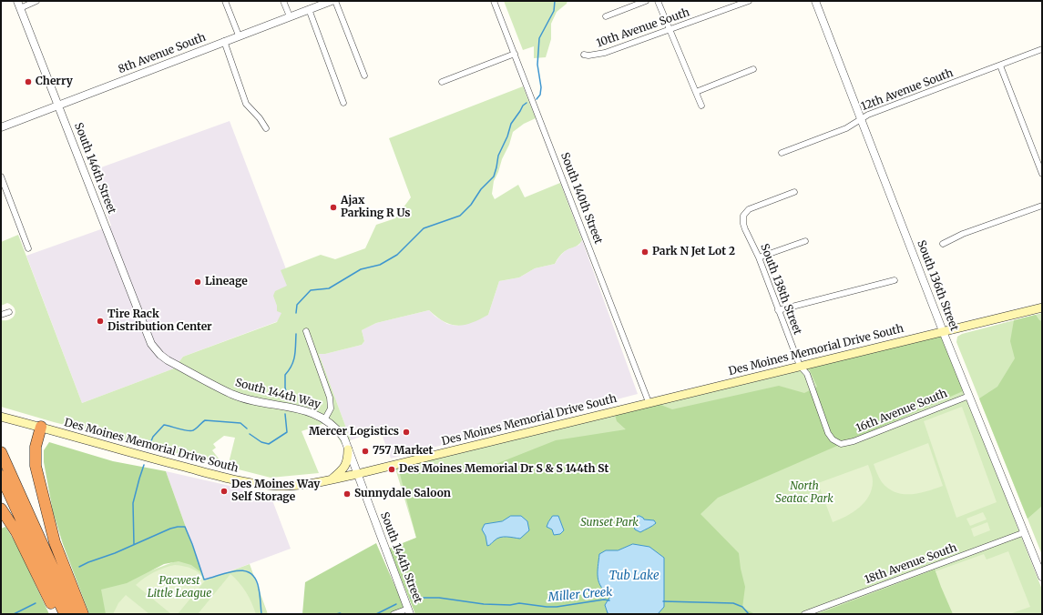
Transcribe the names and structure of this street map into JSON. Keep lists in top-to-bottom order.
{
  "streets": {
    "main road": ["Des Moines Memorial Drive South"],
    "street": [
      "10th Avenue South",
      "8th Avenue South",
      "12th Avenue South",
      "South 146th Street",
      "South 140th Street",
      "South 136th Street",
      "South 138th Street",
      "South 144th Way",
      "16th Avenue South",
      "South 144th Street",
      "18th Avenue South"
    ]
  },
  "crossings": [
    ["8th Avenue South", "South 146th Street"],
    ["12th Avenue South", "South 136th Street"],
    ["South 146th Street", "South 144th Way"],
    ["South 140th Street", "Des Moines Memorial Drive South"],
    ["South 136th Street", "Des Moines Memorial Drive South"],
    ["South 136th Street", "16th Avenue South"],
    ["South 136th Street", "18th Avenue South"],
    ["South 138th Street", "Des Moines Memorial Drive South"],
    ["South 138th Street", "16th Avenue South"],
    ["Des Moines Memorial Drive South", "South 144th Street"],
    ["South 144th Way", "South 144th Street"]
  ],
  "water": ["Tub Lake", "Miller Creek"],
  "parks": ["North Seatac Park", "Sunset Park", "Pacwest Little League"],
  "places": [
    "Cherry",
    "Ajax Parking R Us",
    "Park N Jet Lot 2",
    "Lineage",
    "Tire Rack Distribution Center",
    "Mercer Logistics",
    "757 Market",
    "Des Moines Memorial Dr S & S 144th St",
    "Des Moines Way Self Storage",
    "Sunnydale Saloon"
  ]
}
